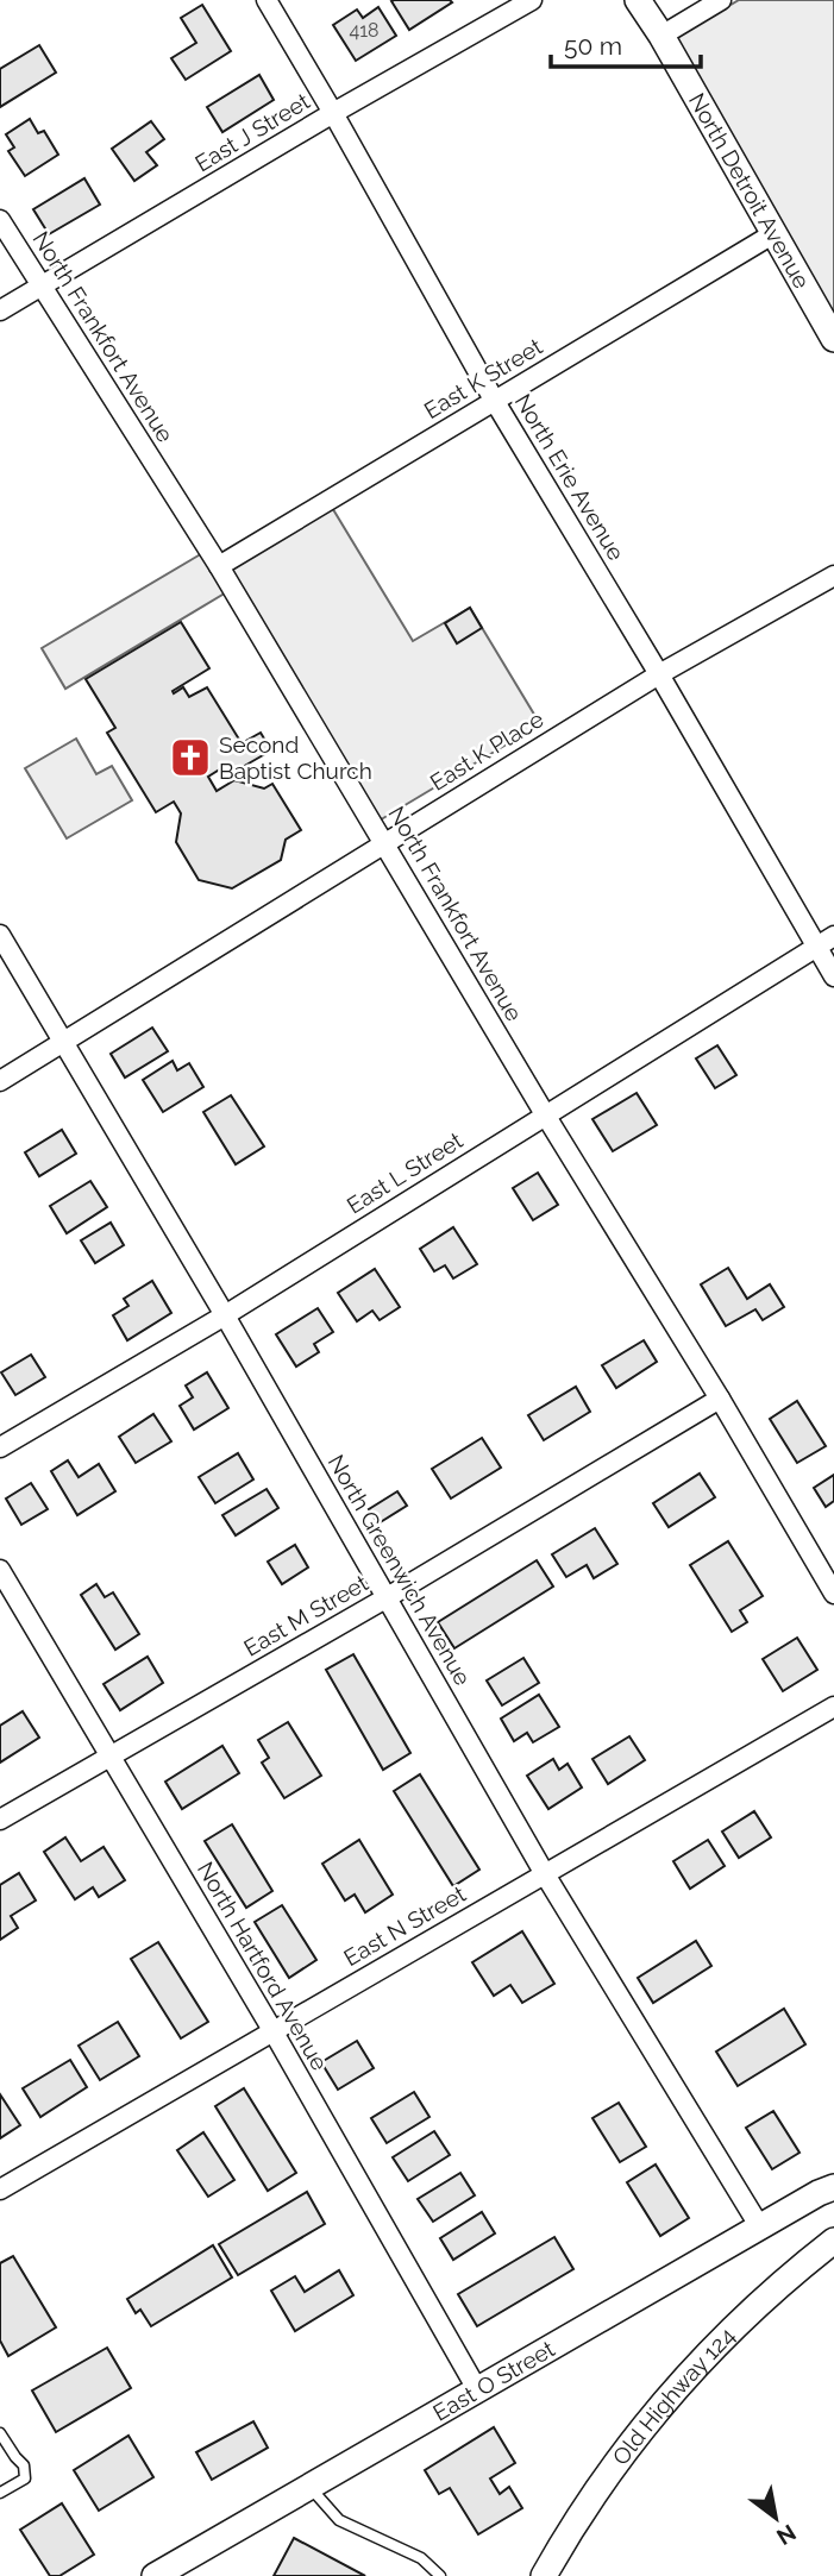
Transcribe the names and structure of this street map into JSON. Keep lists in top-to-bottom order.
{
  "streets": {
    "street": [
      "East J Street",
      "North Detroit Avenue",
      "North Frankfort Avenue",
      "East K Street",
      "North Erie Avenue",
      "East K Place",
      "East L Street",
      "North Greenwich Avenue",
      "East M Street",
      "East N Street",
      "North Hartford Avenue",
      "East O Street",
      "Old Highway 124"
    ]
  },
  "crossings": [
    ["East J Street", "North Frankfort Avenue"],
    ["East J Street", "North Erie Avenue"],
    ["North Detroit Avenue", "East K Street"],
    ["North Frankfort Avenue", "East K Street"],
    ["North Frankfort Avenue", "East K Place"],
    ["North Frankfort Avenue", "East L Street"],
    ["North Frankfort Avenue", "East M Street"],
    ["East K Street", "North Erie Avenue"],
    ["North Erie Avenue", "East K Place"],
    ["North Erie Avenue", "East L Street"],
    ["East K Place", "North Greenwich Avenue"],
    ["East L Street", "North Greenwich Avenue"],
    ["North Greenwich Avenue", "East M Street"],
    ["North Greenwich Avenue", "East N Street"],
    ["North Greenwich Avenue", "East O Street"],
    ["East M Street", "North Hartford Avenue"],
    ["East N Street", "North Hartford Avenue"],
    ["North Hartford Avenue", "East O Street"]
  ],
  "places": {
    "church": ["Second Baptist Church"]
  },
  "house_numbers": ["418"],
  "scale_bar": "50 m",
  "north": "bottom right"
}
